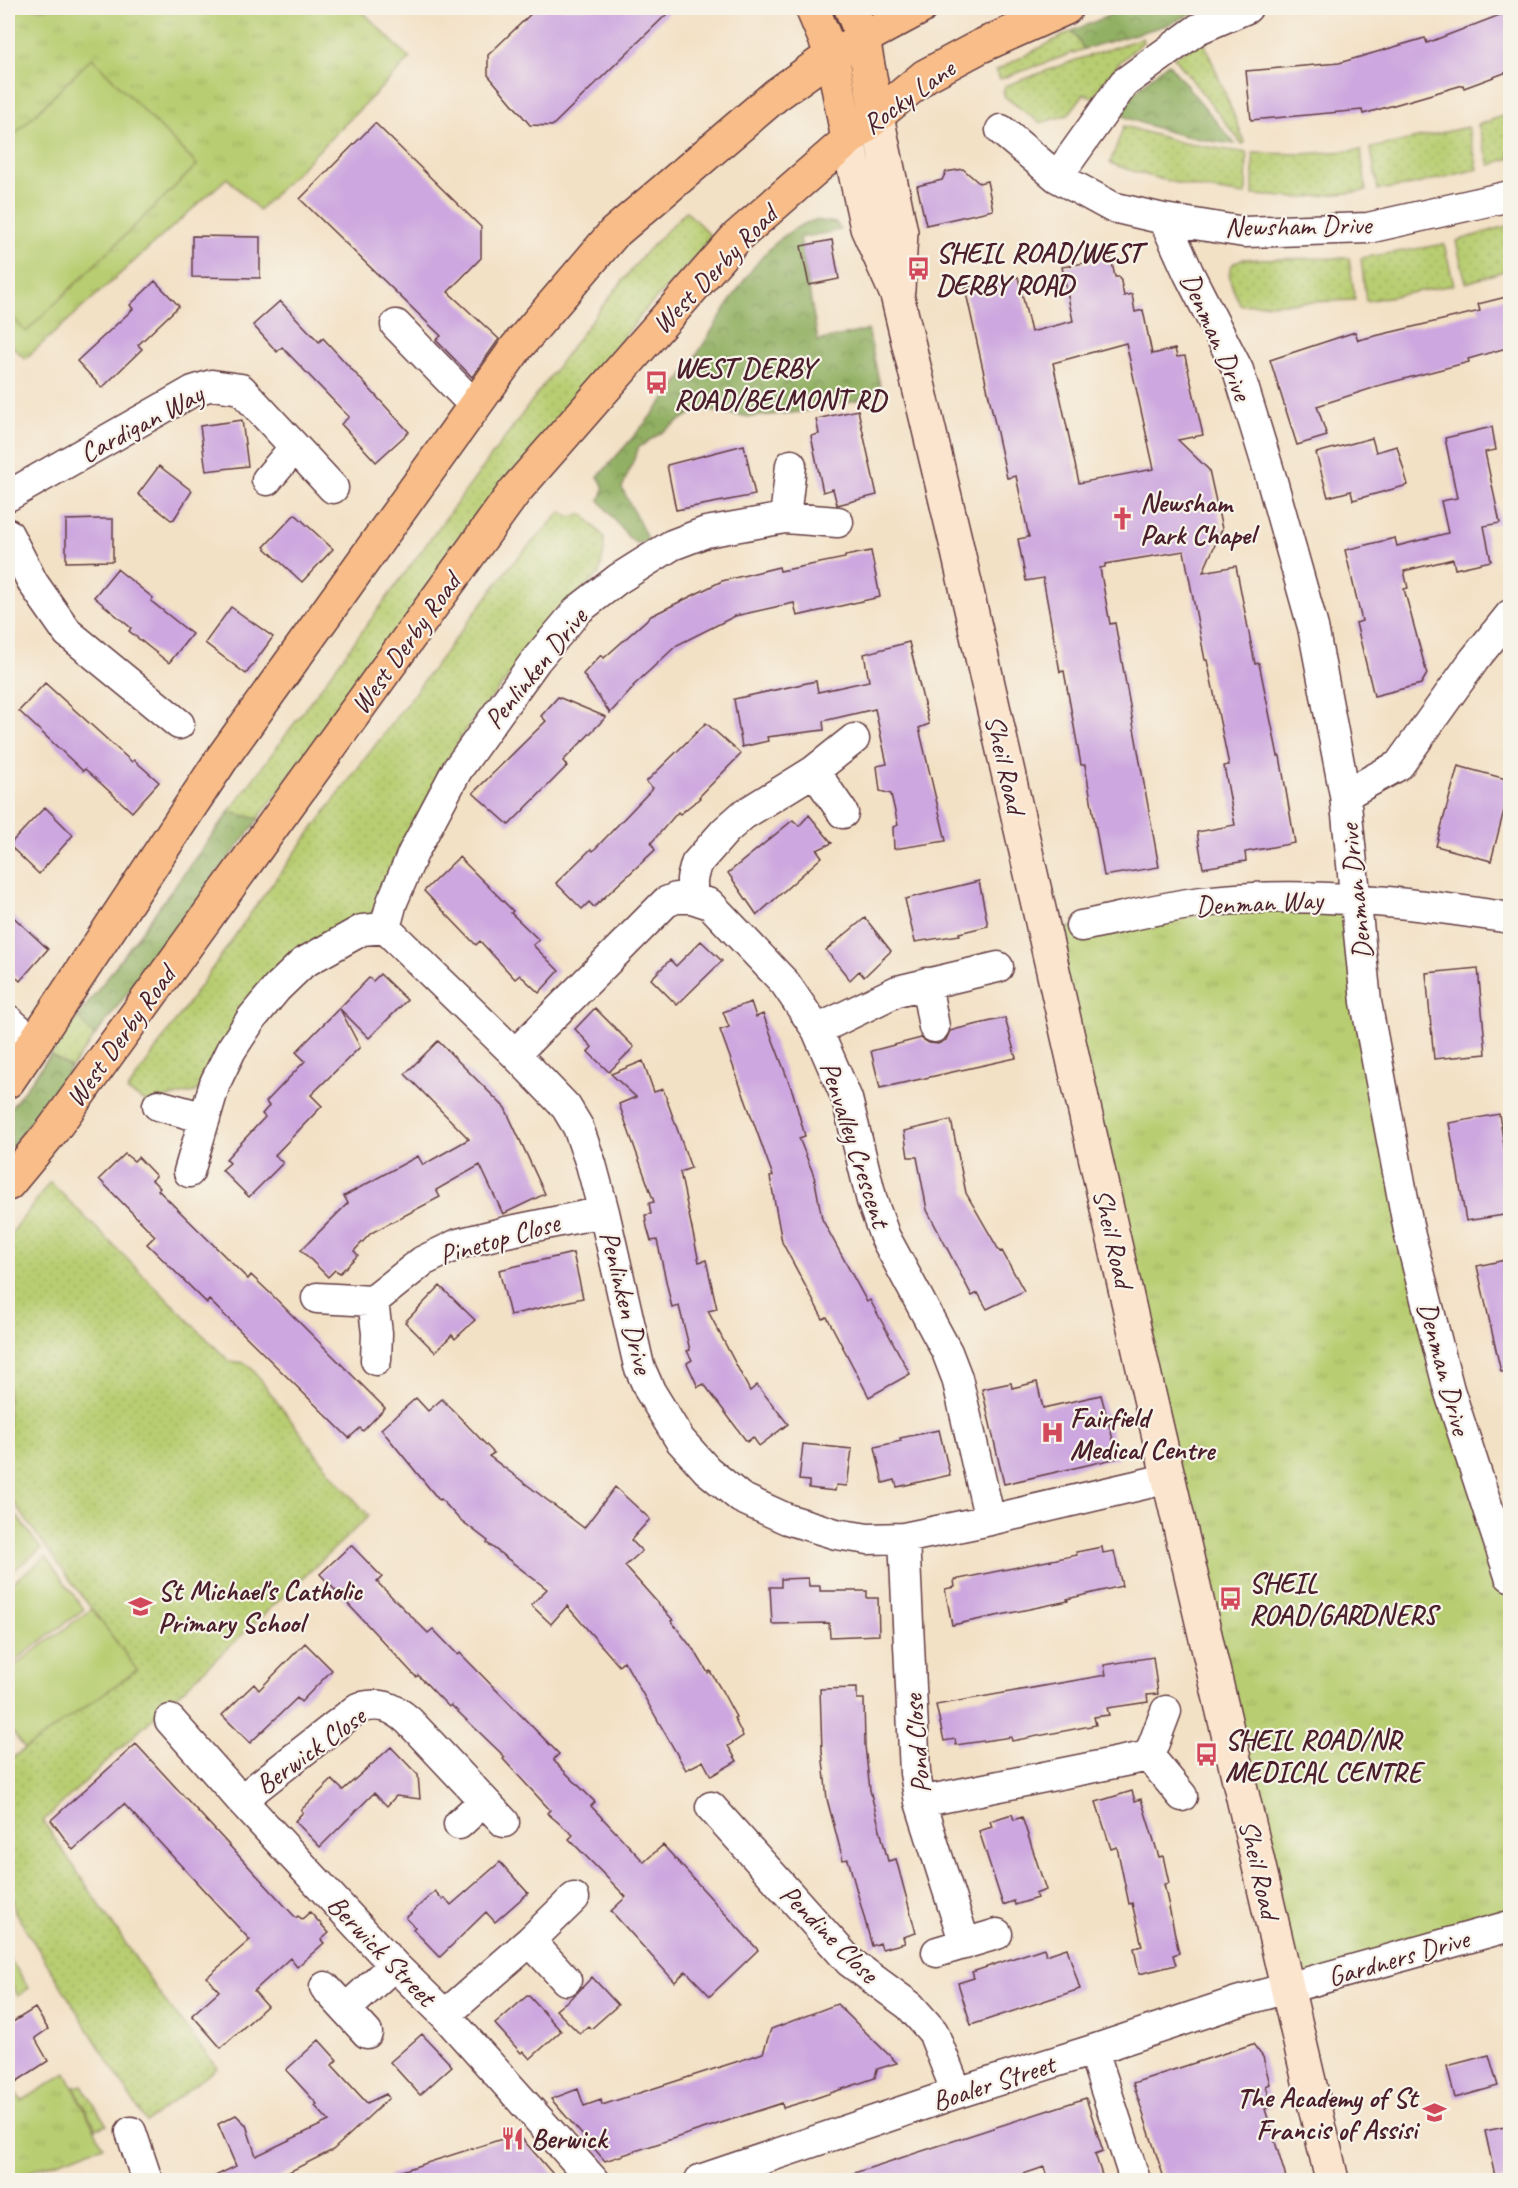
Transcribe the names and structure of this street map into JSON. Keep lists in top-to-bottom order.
{
  "streets": {
    "highway": ["Rocky Lane", "West Derby Road"],
    "main road": ["Sheil Road"],
    "street": [
      "Newsham Drive",
      "Denman Drive",
      "Cardigan Way",
      "Penlinken Drive",
      "Denman Way",
      "Penvalley Crescent",
      "Pinetop Close",
      "Pond Close",
      "Berwick Close",
      "Pendine Close",
      "Berwick Street",
      "Gardners Drive",
      "Boaler Street"
    ]
  },
  "crossings": [
    ["Rocky Lane", "West Derby Road"],
    ["Rocky Lane", "Sheil Road"],
    ["Newsham Drive", "Denman Drive"],
    ["West Derby Road", "Sheil Road"],
    ["Denman Drive", "Denman Way"],
    ["Penlinken Drive", "Sheil Road"],
    ["Penlinken Drive", "Penvalley Crescent"],
    ["Penlinken Drive", "Pinetop Close"],
    ["Penlinken Drive", "Pond Close"],
    ["Sheil Road", "Gardners Drive"],
    ["Sheil Road", "Boaler Street"],
    ["Berwick Close", "Berwick Street"],
    ["Pendine Close", "Boaler Street"],
    ["Gardners Drive", "Boaler Street"]
  ],
  "places": {
    "bus stop": [
      "SHEIL ROAD/WEST DERBY ROAD",
      "WEST DERBY ROAD/BELMONT RD",
      "SHEIL ROAD/GARDNERS",
      "SHEIL ROAD/NR MEDICAL CENTRE"
    ],
    "church": ["Newsham Park Chapel"],
    "hospital": ["Fairfield Medical Centre"],
    "school or university": ["St Michael's Catholic Primary School", "The Academy of St Francis of Assisi"],
    "restaurant": ["Berwick"]
  }
}
